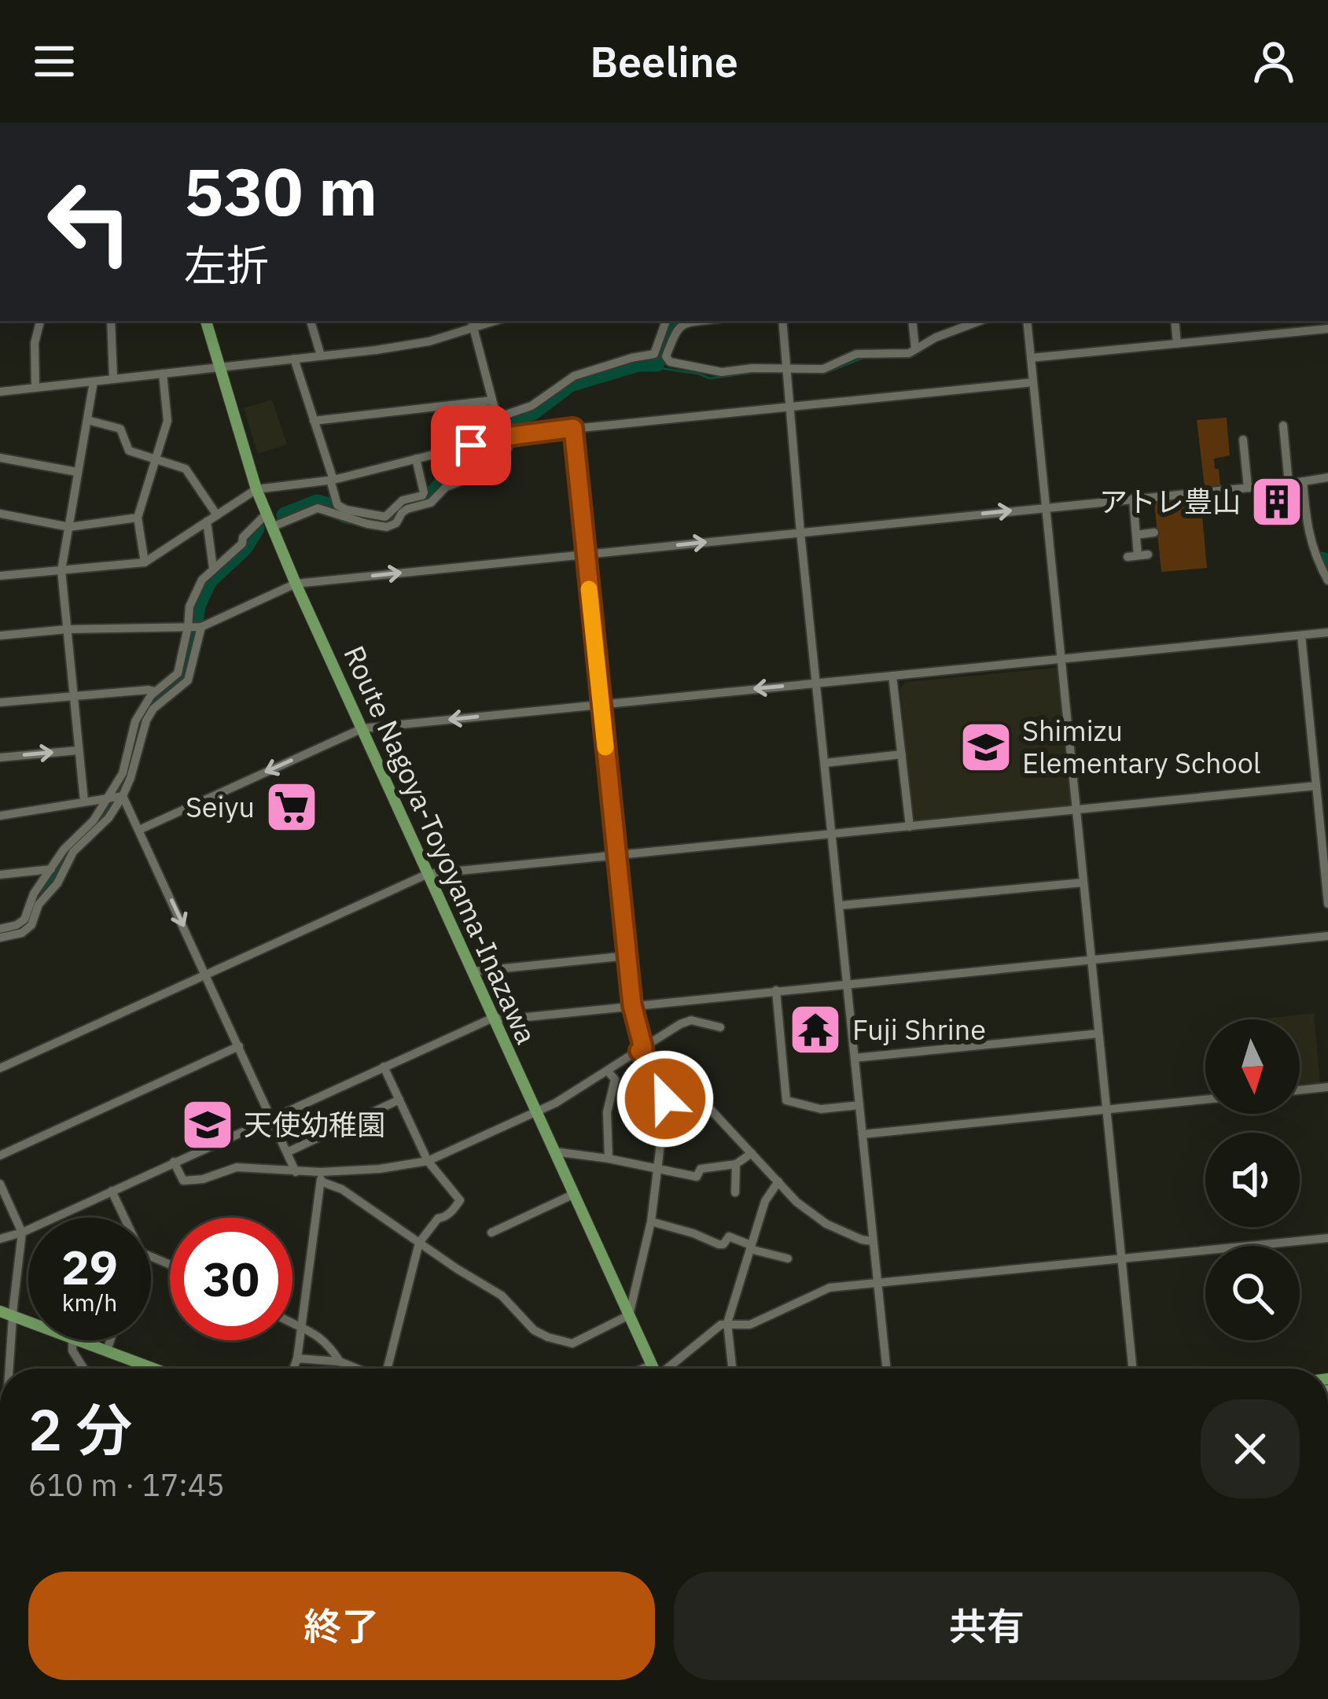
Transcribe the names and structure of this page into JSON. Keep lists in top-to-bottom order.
{
  "streets": {
    "main road": ["Route Nagoya-Toyoyama-Inazawa"]
  },
  "places": {
    "building": ["アトレ豊山"],
    "school or university": ["Shimizu Elementary School", "天使幼稚園"],
    "supermarket": ["Seiyu"],
    "temple": ["Fuji Shrine"]
  },
  "north": "bottom",
  "page": {
    "header": "Beeline",
    "turn": ["530 m", "左折"],
    "speed": "29 km/h",
    "limit": "30",
    "heading": ["2 分", "610 m · 17:45"],
    "buttons": ["終了", "共有"]
  }
}
